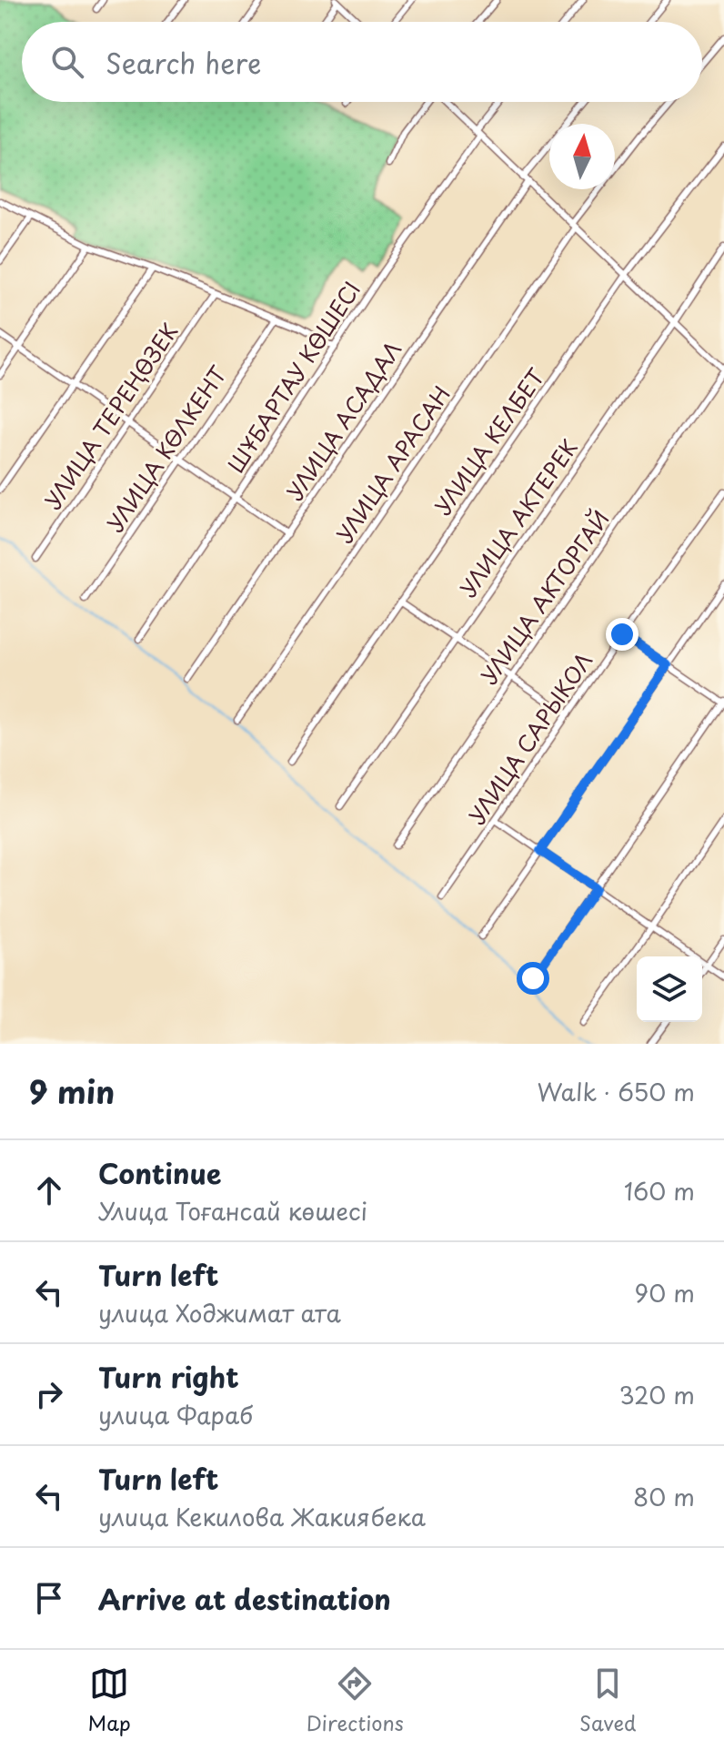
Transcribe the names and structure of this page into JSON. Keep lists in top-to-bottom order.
{
  "streets": {
    "street": [
      "ШҰБАРТАУ КӨШЕСІ",
      "УЛИЦА ТЕРЕҢӨЗЕК",
      "УЛИЦА АСАДАЛ",
      "УЛИЦА КЕЛБЕТ",
      "УЛИЦА КӨЛКЕНТ",
      "УЛИЦА АРАСАН",
      "УЛИЦА АКТЕРЕК",
      "УЛИЦА АКТОРГАЙ",
      "УЛИЦА САРЫКОЛ"
    ]
  },
  "north": "top",
  "page": {
    "search": "Search here",
    "heading": ["9 min", "Walk · 650 m"],
    "list": [
      ["Continue", "Улица Тоғансай көшесі", "160 m"],
      ["Turn left", "улица Ходжимат ата", "90 m"],
      ["Turn right", "улица Фараб", "320 m"],
      ["Turn left", "улица Кекилова Жакиябека", "80 m"],
      "Arrive at destination"
    ],
    "nav": ["Map", "Directions", "Saved"]
  }
}
